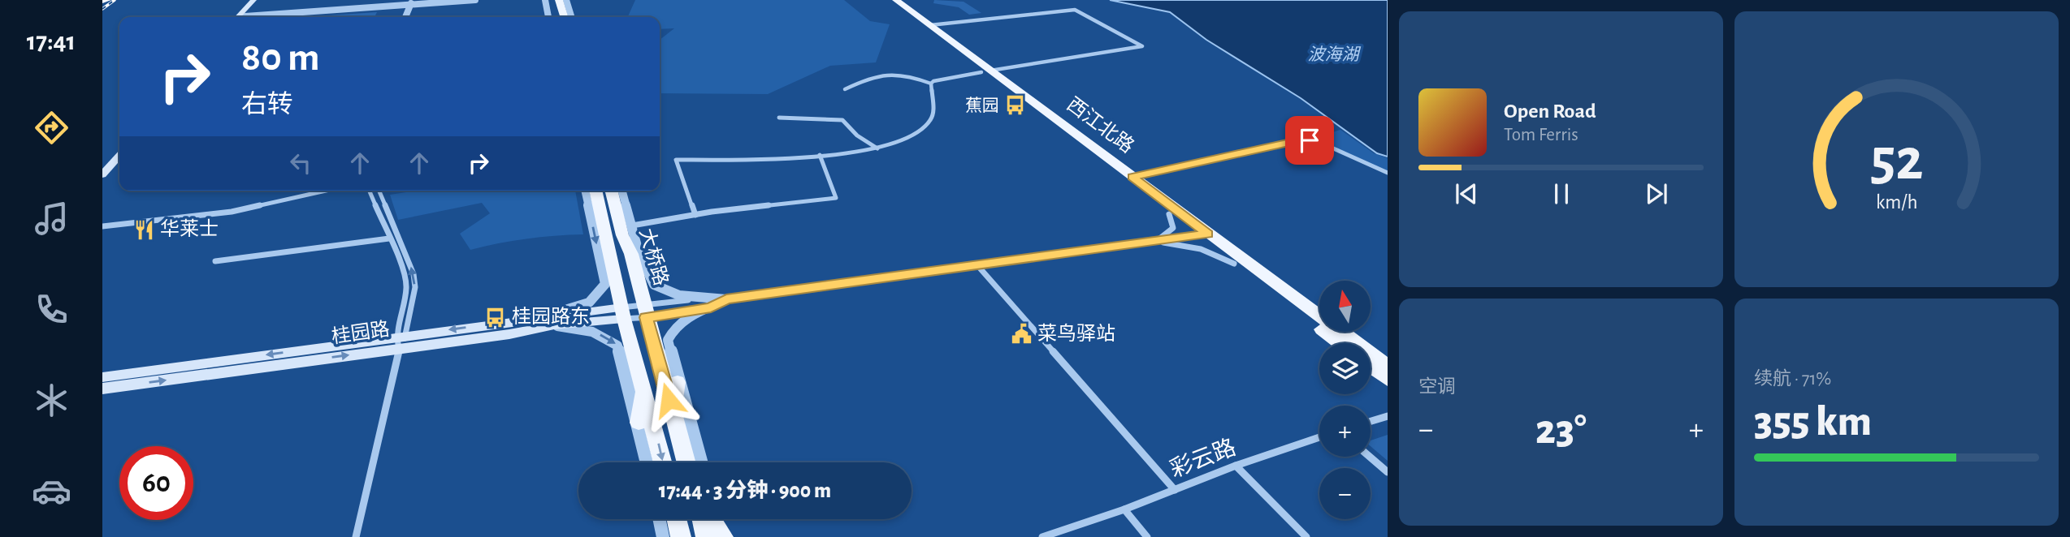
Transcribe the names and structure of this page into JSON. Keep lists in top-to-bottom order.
{
  "streets": {
    "main road": ["西江北路", "大桥路", "桂园路"],
    "street": ["彩云路"]
  },
  "crossings": [
    ["大桥路", "桂园路"]
  ],
  "water": ["波海湖"],
  "places": {
    "bus stop": ["蕉园", "桂园路东"],
    "restaurant": ["华莱士"],
    "public building": ["菜鸟驿站"]
  },
  "north": "top",
  "page": {
    "tabs": "17:41",
    "turn": ["80 m", "右转"],
    "song": ["Open Road", "Tom Ferris"],
    "map_buttons": ["+", "−"],
    "tile": [
      "空调",
      ["续航 · 71%", "355 km"]
    ],
    "heat": ["−", "23°", "+"],
    "limit": "60",
    "trip": "17:44 · 3 分钟 · 900 m",
    "gauge": ["52", "km/h"]
  }
}
